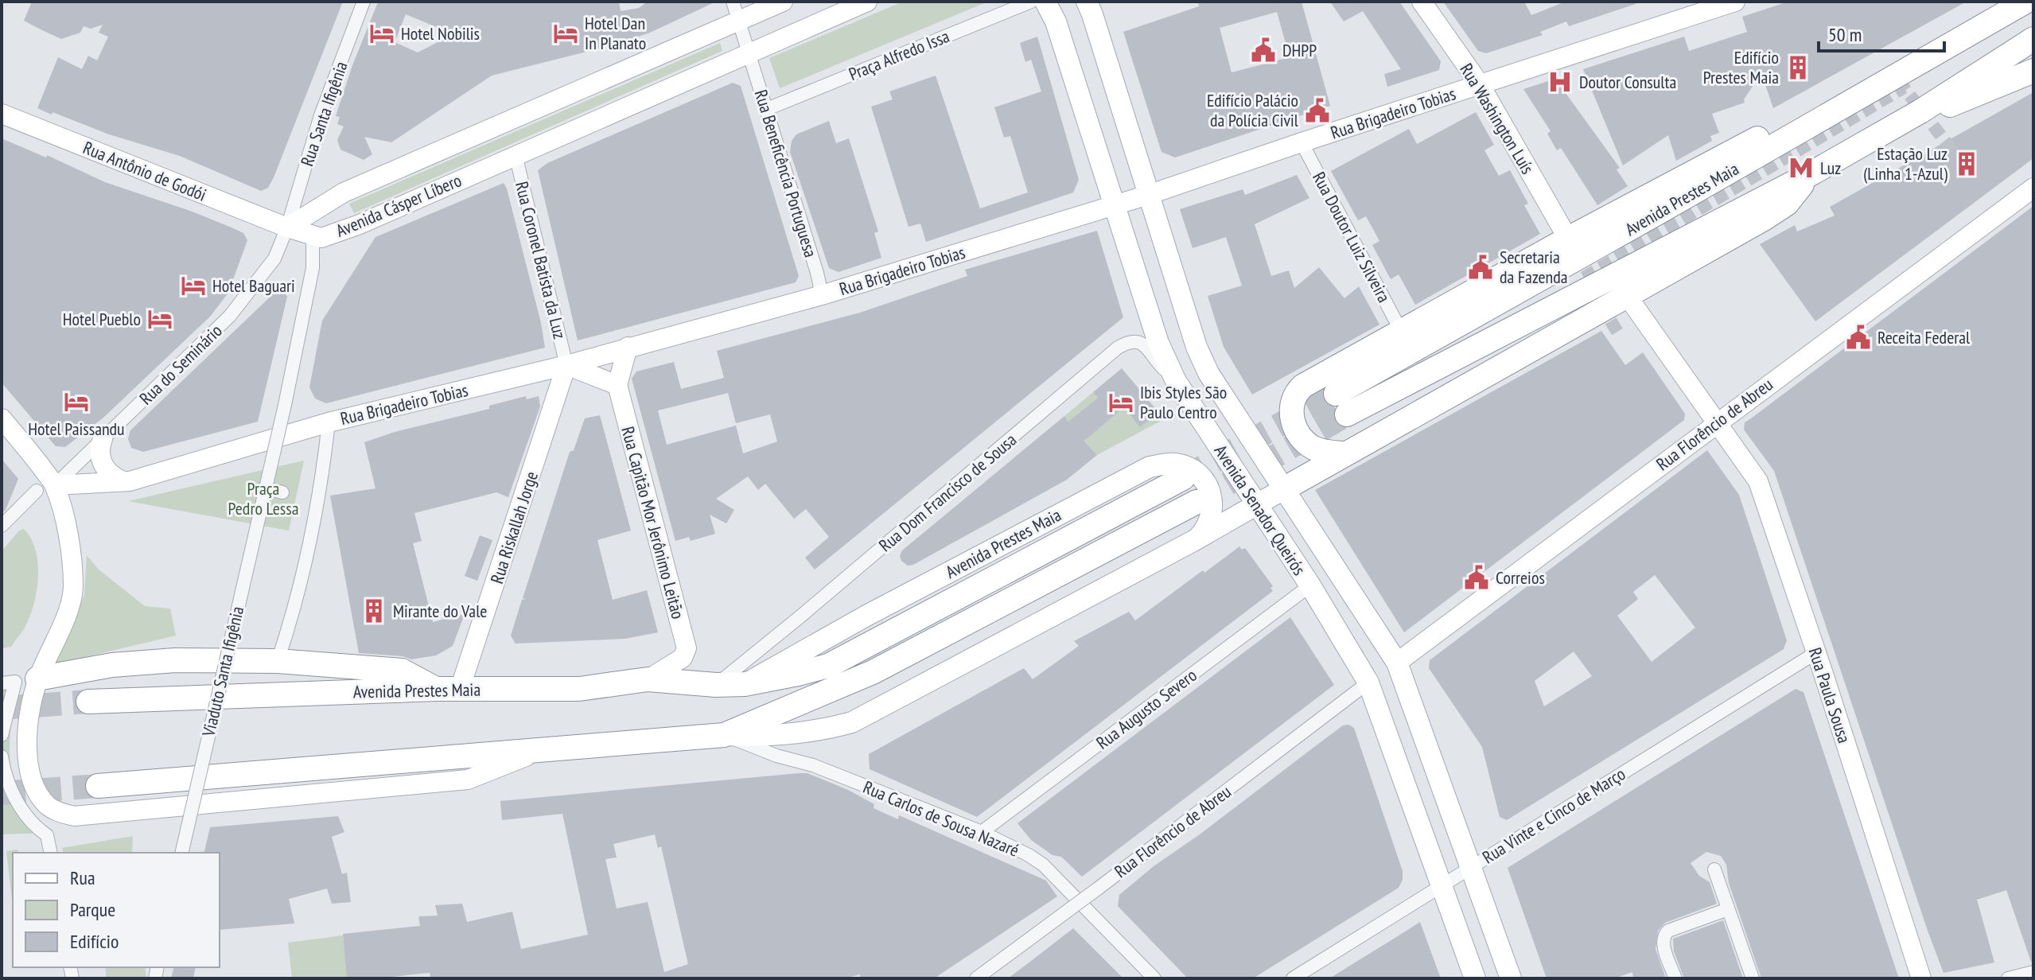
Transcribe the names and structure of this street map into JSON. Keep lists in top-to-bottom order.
{
  "streets": {
    "highway": ["Avenida Prestes Maia"],
    "main road": ["Avenida Senador Queirós"],
    "street": [
      "Praça Alfredo Issa",
      "Rua Brigadeiro Tobias",
      "Rua Santa Ifigênia",
      "Rua Washington Luís",
      "Rua Antônio de Godói",
      "Rua Beneficência Portuguesa",
      "Avenida Cásper Líbero",
      "Rua Doutor Luiz Silveira",
      "Rua Coronel Batista da Luz",
      "Rua do Seminário",
      "Rua Florêncio de Abreu",
      "Rua Dom Francisco de Sousa",
      "Rua Capitão Mor Jerônimo Leitão",
      "Rua Riskallah Jorge",
      "Viaduto Santa Ifigênia",
      "Rua Paula Sousa",
      "Rua Augusto Severo",
      "Rua Vinte e Cinco de Março",
      "Rua Carlos de Sousa Nazaré"
    ]
  },
  "crossings": [
    ["Praça Alfredo Issa", "Rua Beneficência Portuguesa"],
    ["Rua Brigadeiro Tobias", "Rua Washington Luís"],
    ["Rua Brigadeiro Tobias", "Rua Beneficência Portuguesa"],
    ["Rua Brigadeiro Tobias", "Rua Doutor Luiz Silveira"],
    ["Rua Brigadeiro Tobias", "Rua Coronel Batista da Luz"],
    ["Rua Brigadeiro Tobias", "Rua do Seminário"],
    ["Rua Brigadeiro Tobias", "Avenida Senador Queirós"],
    ["Rua Brigadeiro Tobias", "Rua Capitão Mor Jerônimo Leitão"],
    ["Rua Brigadeiro Tobias", "Rua Riskallah Jorge"],
    ["Rua Santa Ifigênia", "Rua Antônio de Godói"],
    ["Rua Santa Ifigênia", "Avenida Cásper Líbero"],
    ["Rua Santa Ifigênia", "Rua do Seminário"],
    ["Rua Antônio de Godói", "Avenida Cásper Líbero"],
    ["Rua Antônio de Godói", "Rua do Seminário"],
    ["Rua Beneficência Portuguesa", "Avenida Cásper Líbero"],
    ["Avenida Prestes Maia", "Rua Dom Francisco de Sousa"],
    ["Avenida Prestes Maia", "Avenida Senador Queirós"],
    ["Avenida Prestes Maia", "Rua Capitão Mor Jerônimo Leitão"],
    ["Avenida Prestes Maia", "Rua Riskallah Jorge"],
    ["Avenida Prestes Maia", "Rua Carlos de Sousa Nazaré"],
    ["Avenida Cásper Líbero", "Rua Coronel Batista da Luz"],
    ["Avenida Cásper Líbero", "Rua do Seminário"],
    ["Avenida Cásper Líbero", "Viaduto Santa Ifigênia"],
    ["Rua Coronel Batista da Luz", "Rua Riskallah Jorge"],
    ["Rua Florêncio de Abreu", "Avenida Senador Queirós"],
    ["Rua Florêncio de Abreu", "Rua Paula Sousa"],
    ["Rua Dom Francisco de Sousa", "Avenida Senador Queirós"],
    ["Avenida Senador Queirós", "Rua Augusto Severo"],
    ["Avenida Senador Queirós", "Rua Vinte e Cinco de Março"],
    ["Rua Paula Sousa", "Rua Vinte e Cinco de Março"],
    ["Rua Augusto Severo", "Rua Carlos de Sousa Nazaré"]
  ],
  "parks": ["Praça Pedro Lessa"],
  "places": {
    "hotel": [
      "Hotel Nobilis",
      "Hotel Dan In Planato",
      "Hotel Baguari",
      "Hotel Pueblo",
      "Hotel Paissandu",
      "Ibis Styles São Paulo Centro"
    ],
    "public building": [
      "DHPP",
      "Edifício Palácio da Polícia Civil",
      "Secretaria da Fazenda",
      "Receita Federal",
      "Correios"
    ],
    "building": ["Edifício Prestes Maia", "Estação Luz (Linha 1-Azul)", "Mirante do Vale"],
    "hospital": ["Doutor Consulta"],
    "metro station": ["Luz"]
  },
  "legend": ["Rua", "Parque", "Edifício"],
  "scale_bar": "50 m"
}
